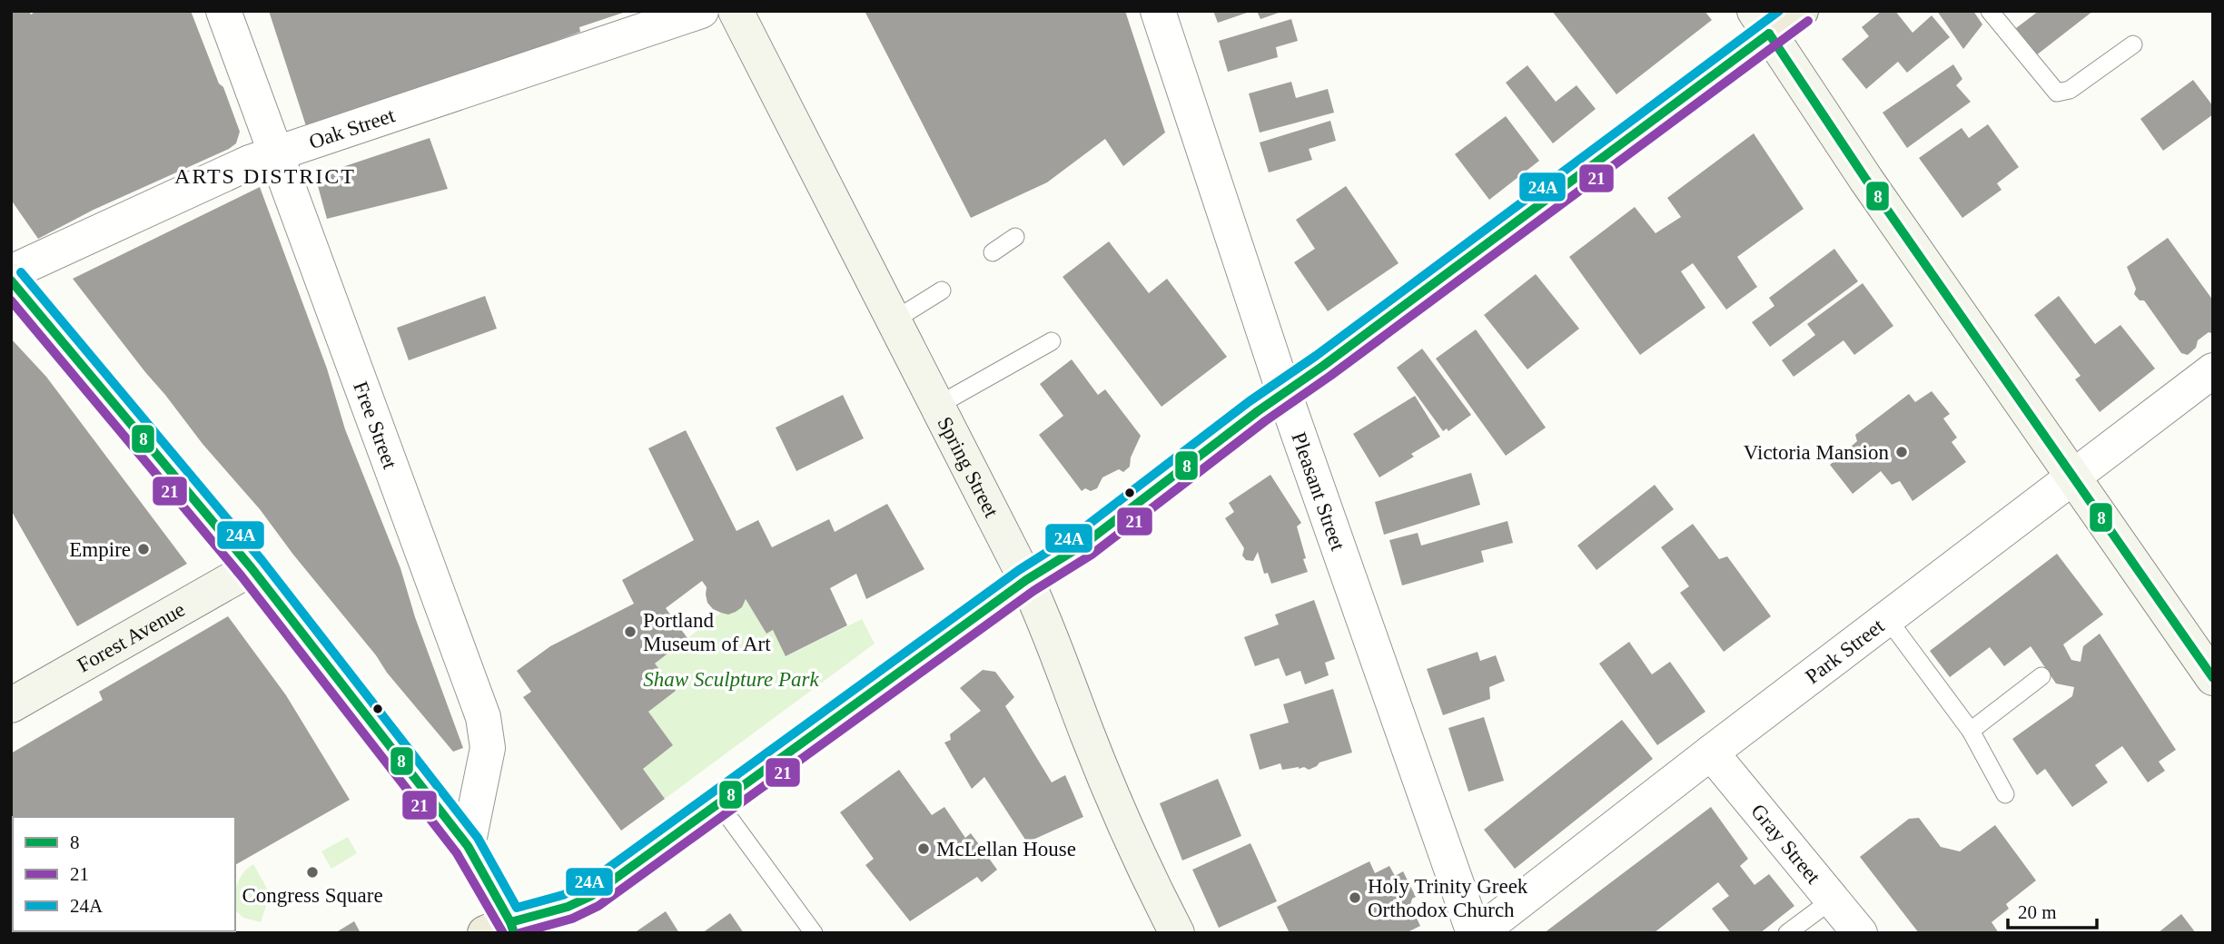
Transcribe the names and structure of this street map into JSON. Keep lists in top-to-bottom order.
{
  "streets": {
    "street": [
      "Oak Street",
      "Free Street",
      "Spring Street",
      "Pleasant Street",
      "Forest Avenue",
      "Park Street",
      "Gray Street"
    ]
  },
  "crossings": [
    ["Oak Street", "Free Street"],
    ["Pleasant Street", "Park Street"],
    ["Park Street", "Gray Street"]
  ],
  "districts": ["ARTS DISTRICT"],
  "parks": ["Shaw Sculpture Park"],
  "places": [
    "Victoria Mansion",
    "Empire",
    "Portland Museum of Art",
    "McLellan House",
    "Congress Square",
    "Holy Trinity Greek Orthodox Church"
  ],
  "lines": ["transit line 24A", "transit line 21", "transit line 8"],
  "legend": ["8", "21", "24A"],
  "scale_bar": "20 m"
}
